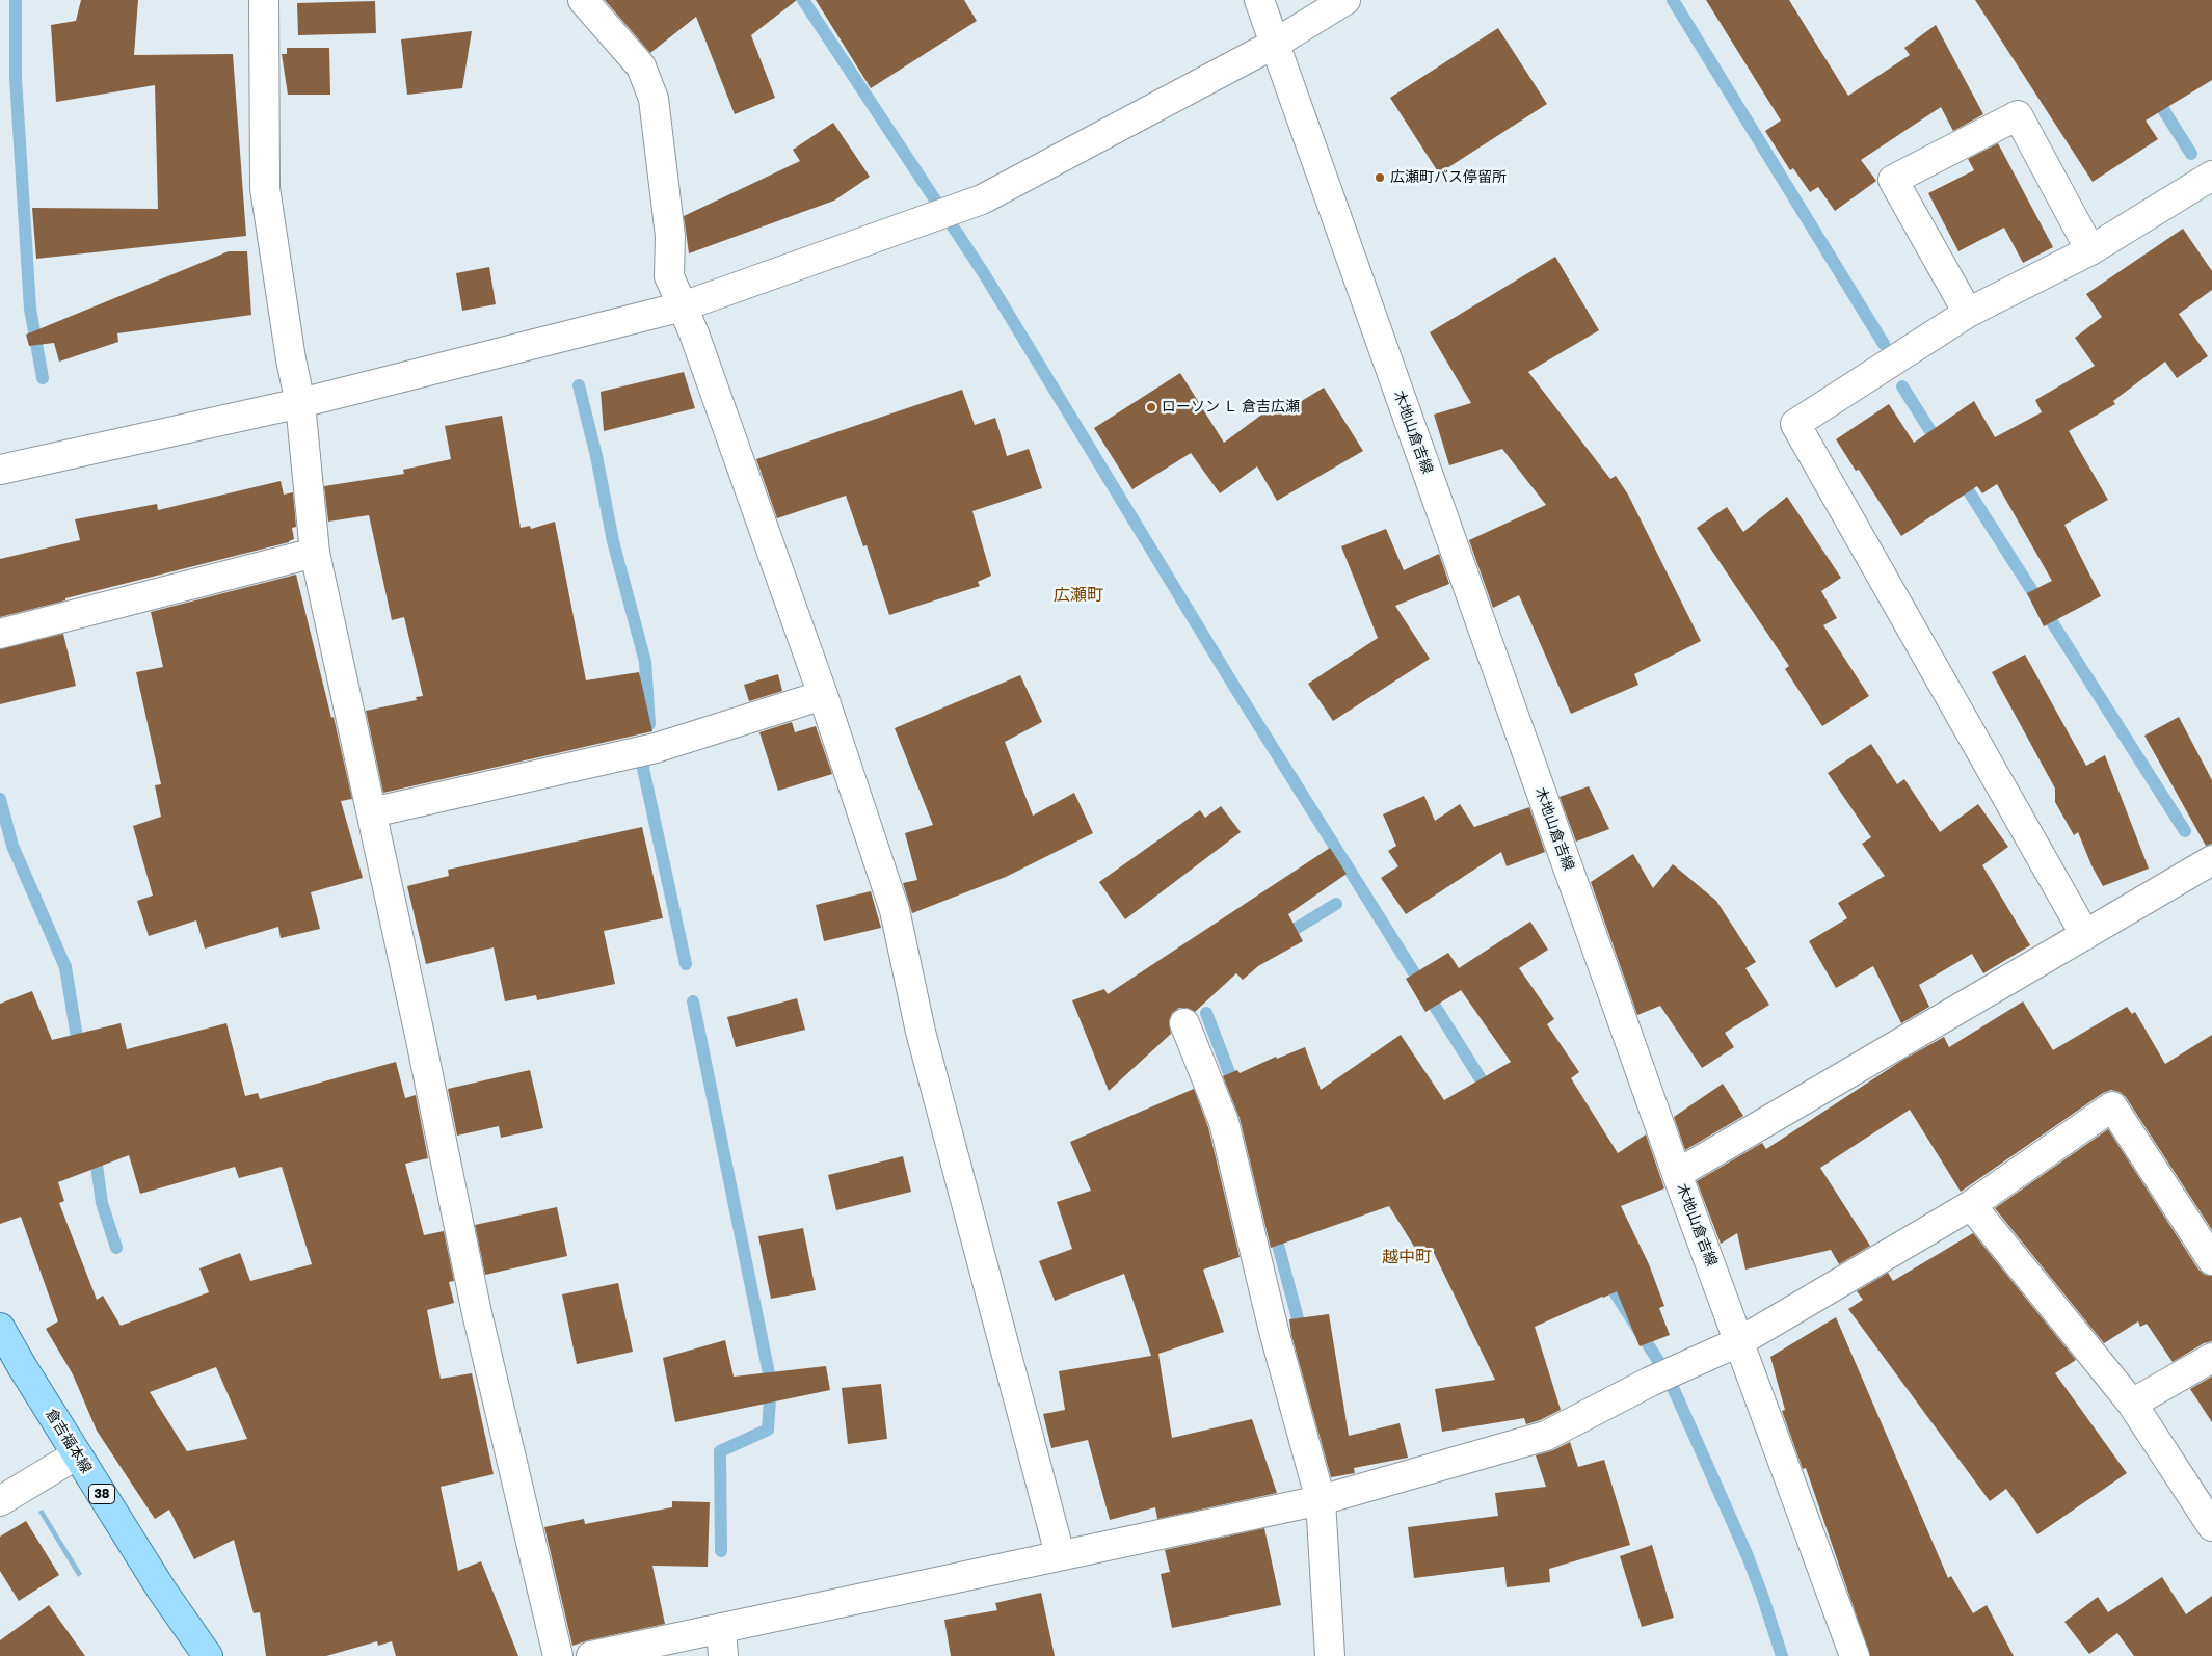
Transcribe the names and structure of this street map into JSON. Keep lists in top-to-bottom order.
{
  "streets": {
    "main road": ["倉吉福本線", "38"],
    "street": ["木地山倉吉線"]
  },
  "districts": ["広瀬町", "越中町"],
  "places": ["広瀬町バス停留所", "ローソン Ｌ 倉吉広瀬"]
}
